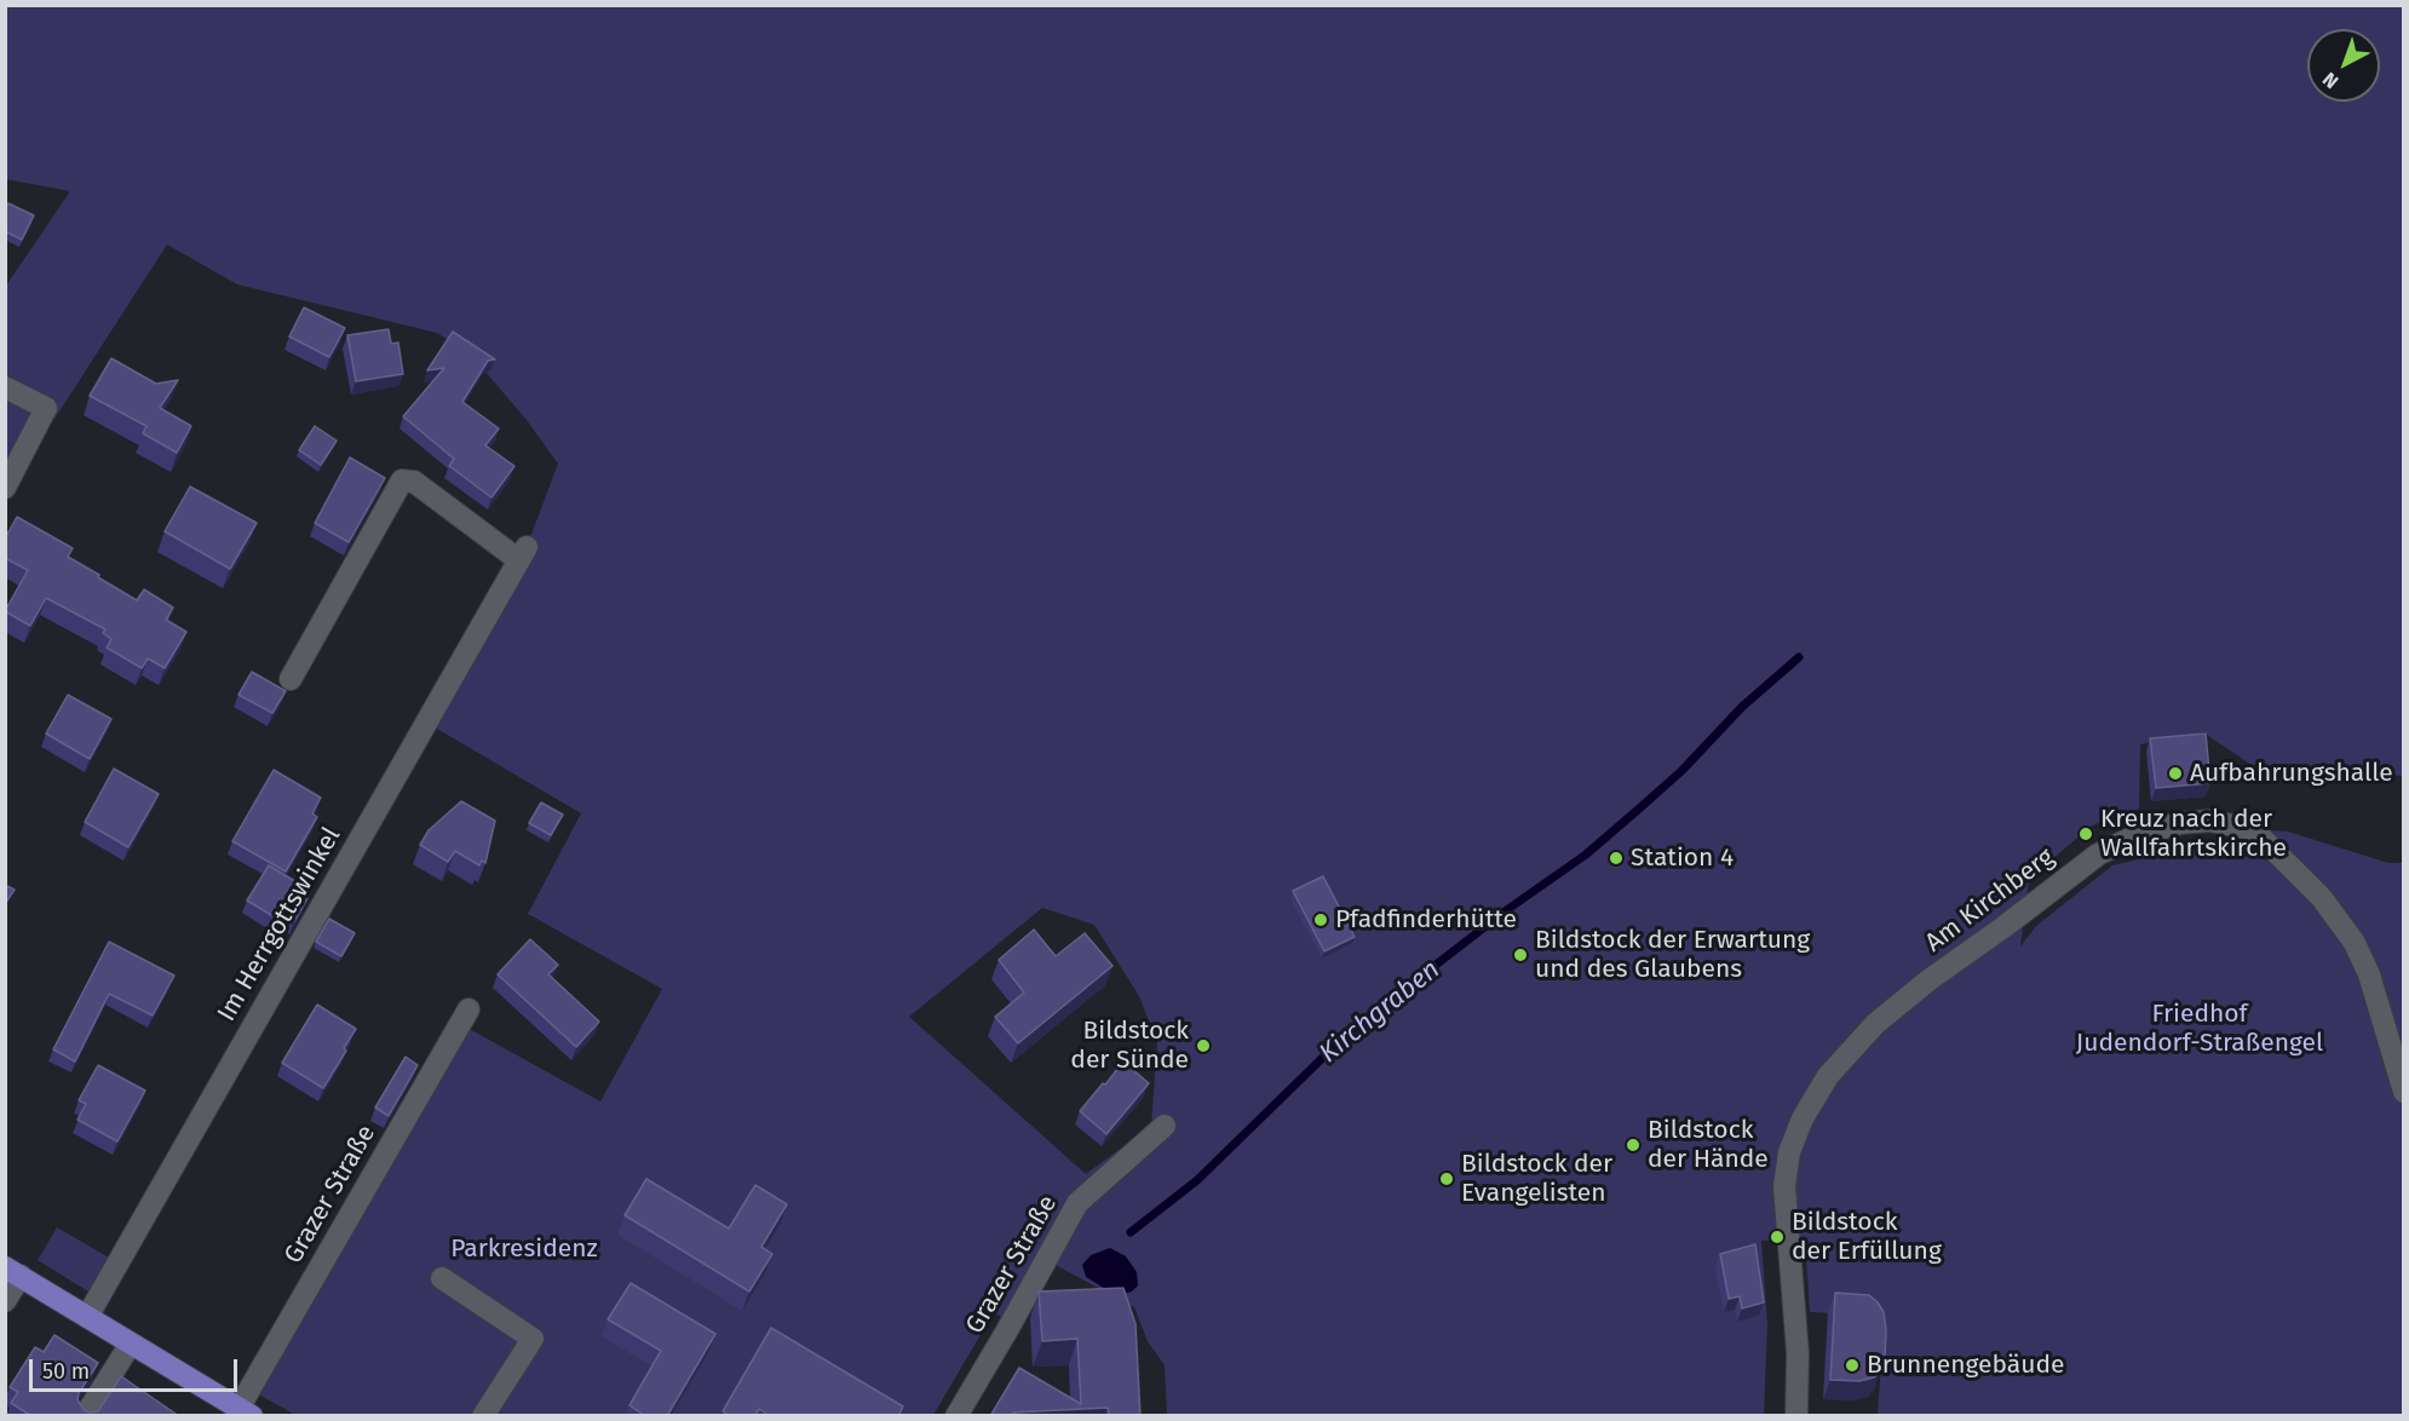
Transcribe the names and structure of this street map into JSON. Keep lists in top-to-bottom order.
{
  "streets": {
    "main road": ["Grazer Straße"],
    "street": ["Am Kirchberg", "Im Herrgottswinkel"]
  },
  "crossings": [
    ["Im Herrgottswinkel", "Grazer Straße"]
  ],
  "water": ["Kirchgraben"],
  "parks": ["Friedhof Judendorf-Straßengel", "Parkresidenz"],
  "places": [
    "Aufbahrungshalle",
    "Kreuz nach der Wallfahrtskirche",
    "Station 4",
    "Pfadfinderhütte",
    "Bildstock der Erwartung und des Glaubens",
    "Bildstock der Sünde",
    "Bildstock der Hände",
    "Bildstock der Evangelisten",
    "Bildstock der Erfüllung",
    "Brunnengebäude"
  ],
  "scale_bar": "50 m",
  "north": "bottom left"
}
